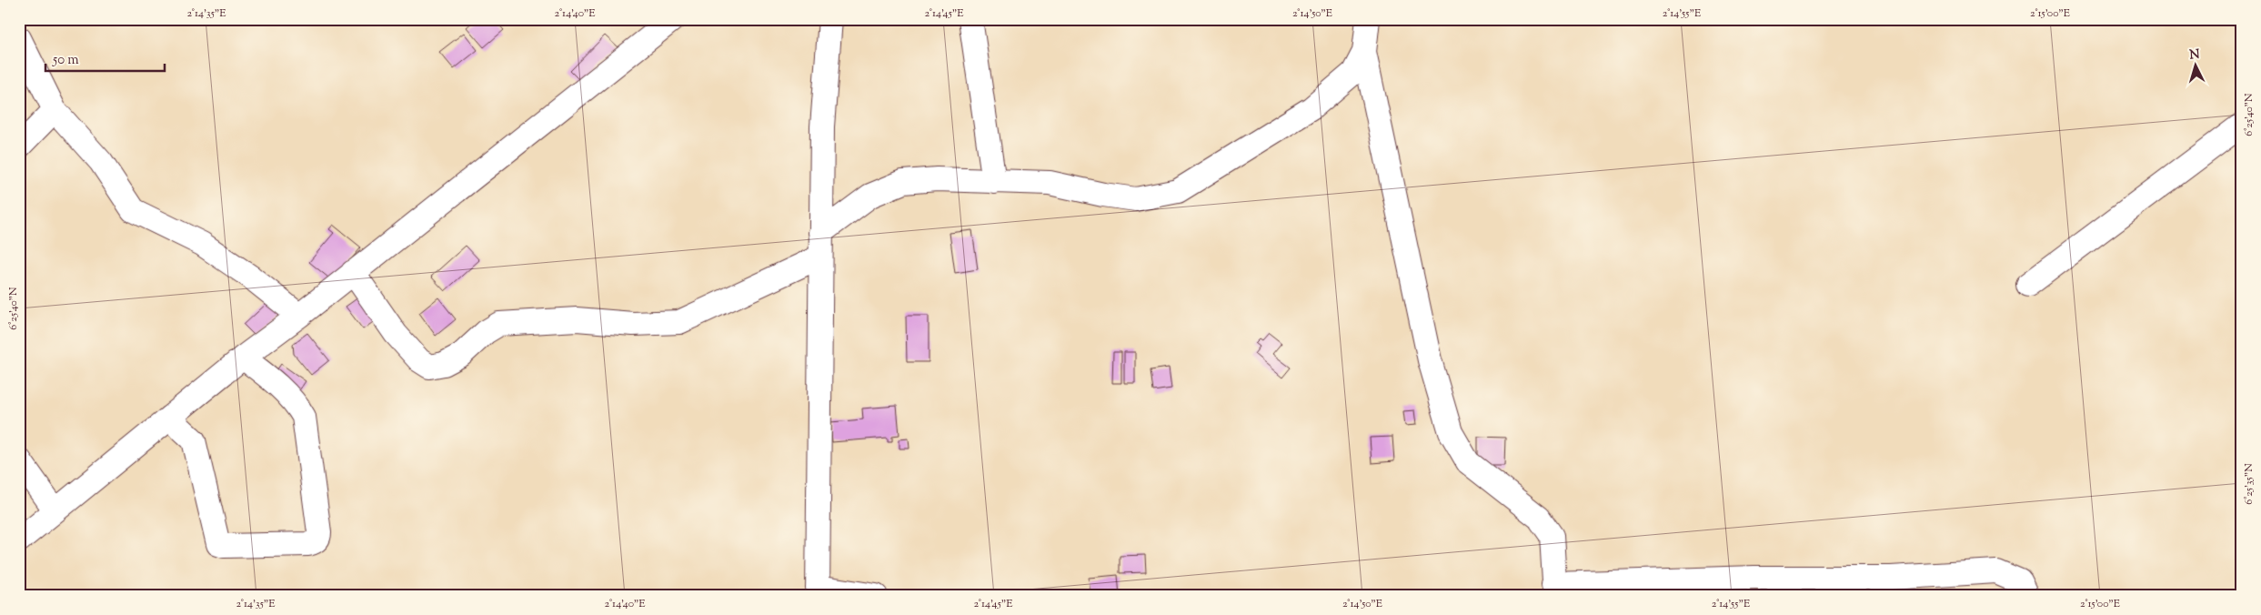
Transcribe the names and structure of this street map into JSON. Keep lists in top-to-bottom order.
{
  "scale_bar": "50 m",
  "north": "top",
  "coordinates": [
    "2°14'35\"E",
    "2°14'40\"E",
    "2°14'45\"E",
    "2°14'50\"E",
    "2°14'55\"E",
    "2°15'00\"E",
    "6°25'40\"N",
    "6°25'35\"N"
  ]
}
